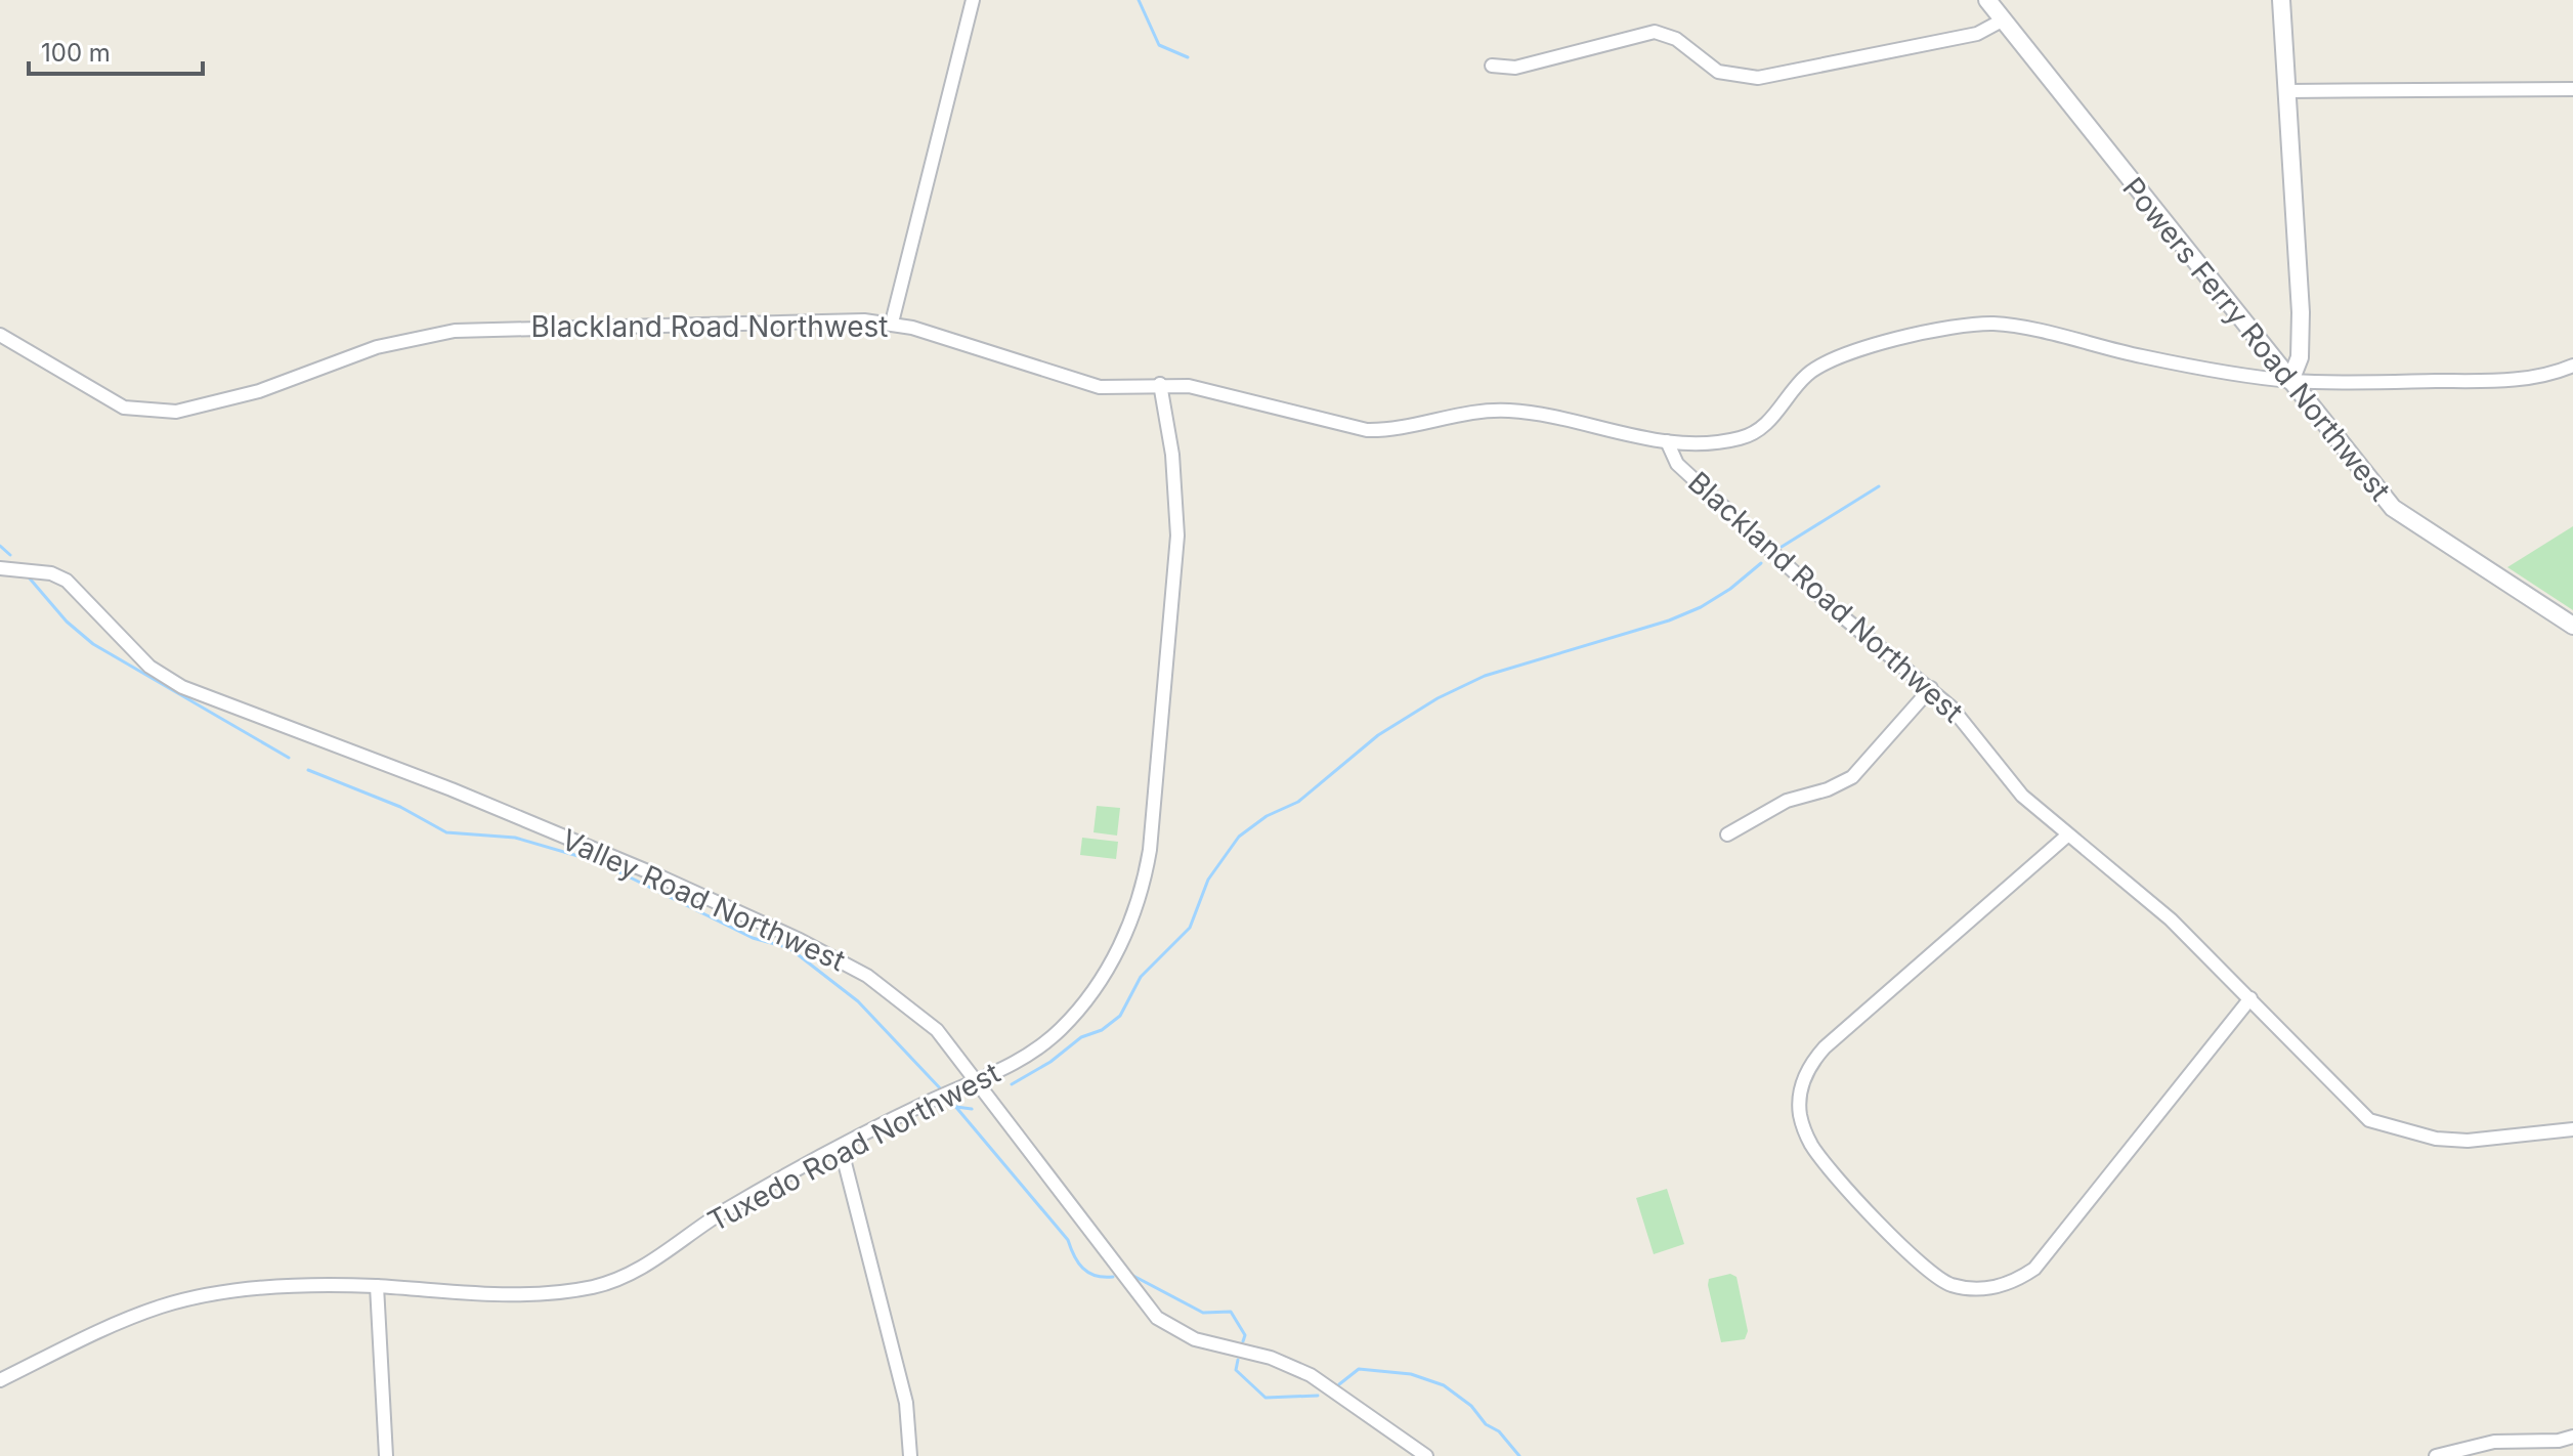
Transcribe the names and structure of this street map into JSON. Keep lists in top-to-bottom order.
{
  "streets": {
    "street": [
      "Blackland Road Northwest",
      "Powers Ferry Road Northwest",
      "Valley Road Northwest",
      "Tuxedo Road Northwest"
    ]
  },
  "crossings": [
    ["Blackland Road Northwest", "Tuxedo Road Northwest"],
    ["Valley Road Northwest", "Tuxedo Road Northwest"]
  ],
  "scale_bar": "100 m"
}
